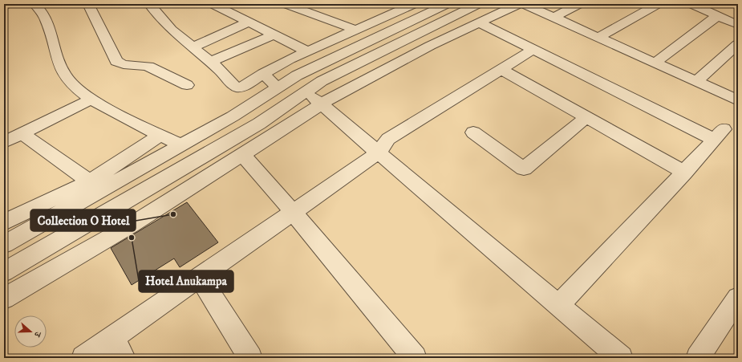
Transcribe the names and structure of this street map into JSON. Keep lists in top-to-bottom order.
{
  "places": ["Collection O Hotel", "Hotel Anukampa"],
  "north": "right"
}
